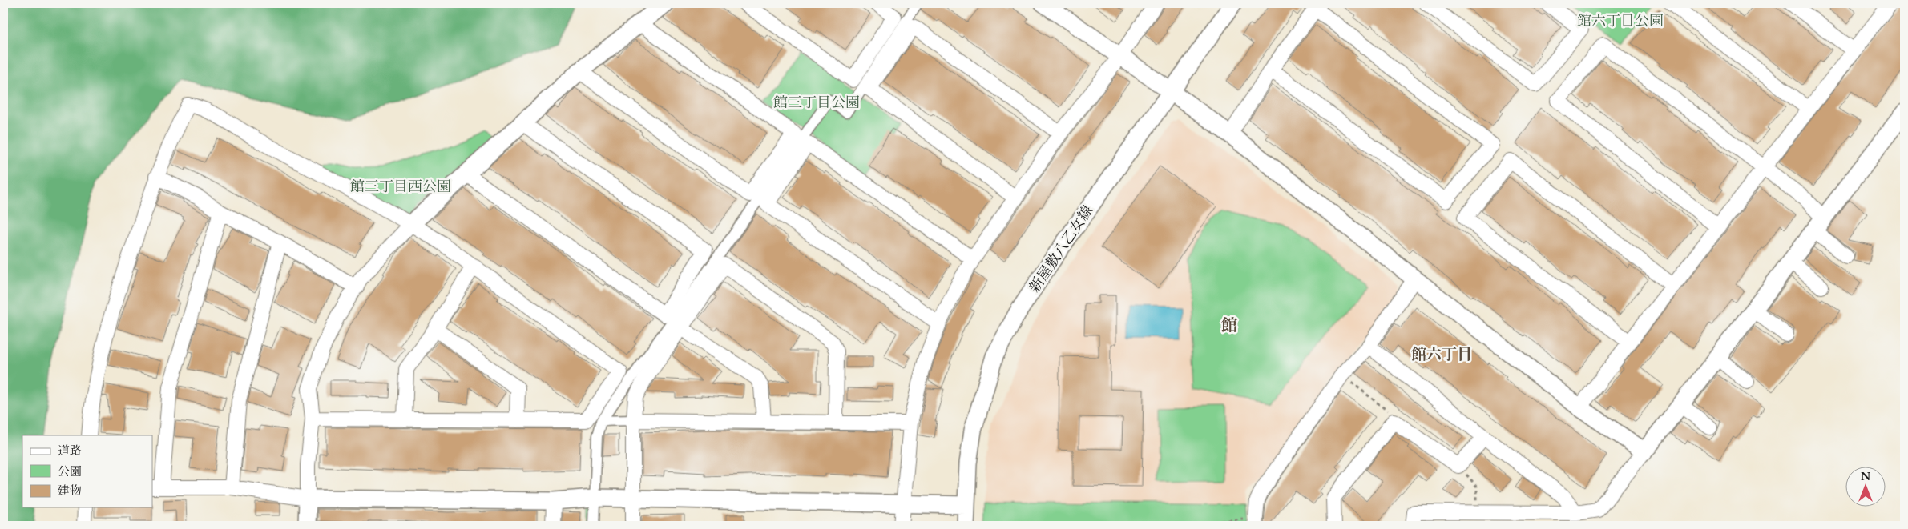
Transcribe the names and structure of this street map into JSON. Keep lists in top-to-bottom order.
{
  "streets": {
    "street": ["新屋敷八乙女線"]
  },
  "districts": ["館", "館六丁目"],
  "parks": ["館六丁目公園", "館三丁目公園", "館三丁目西公園"],
  "legend": ["道路", "公園", "建物"],
  "north": "top"
}
